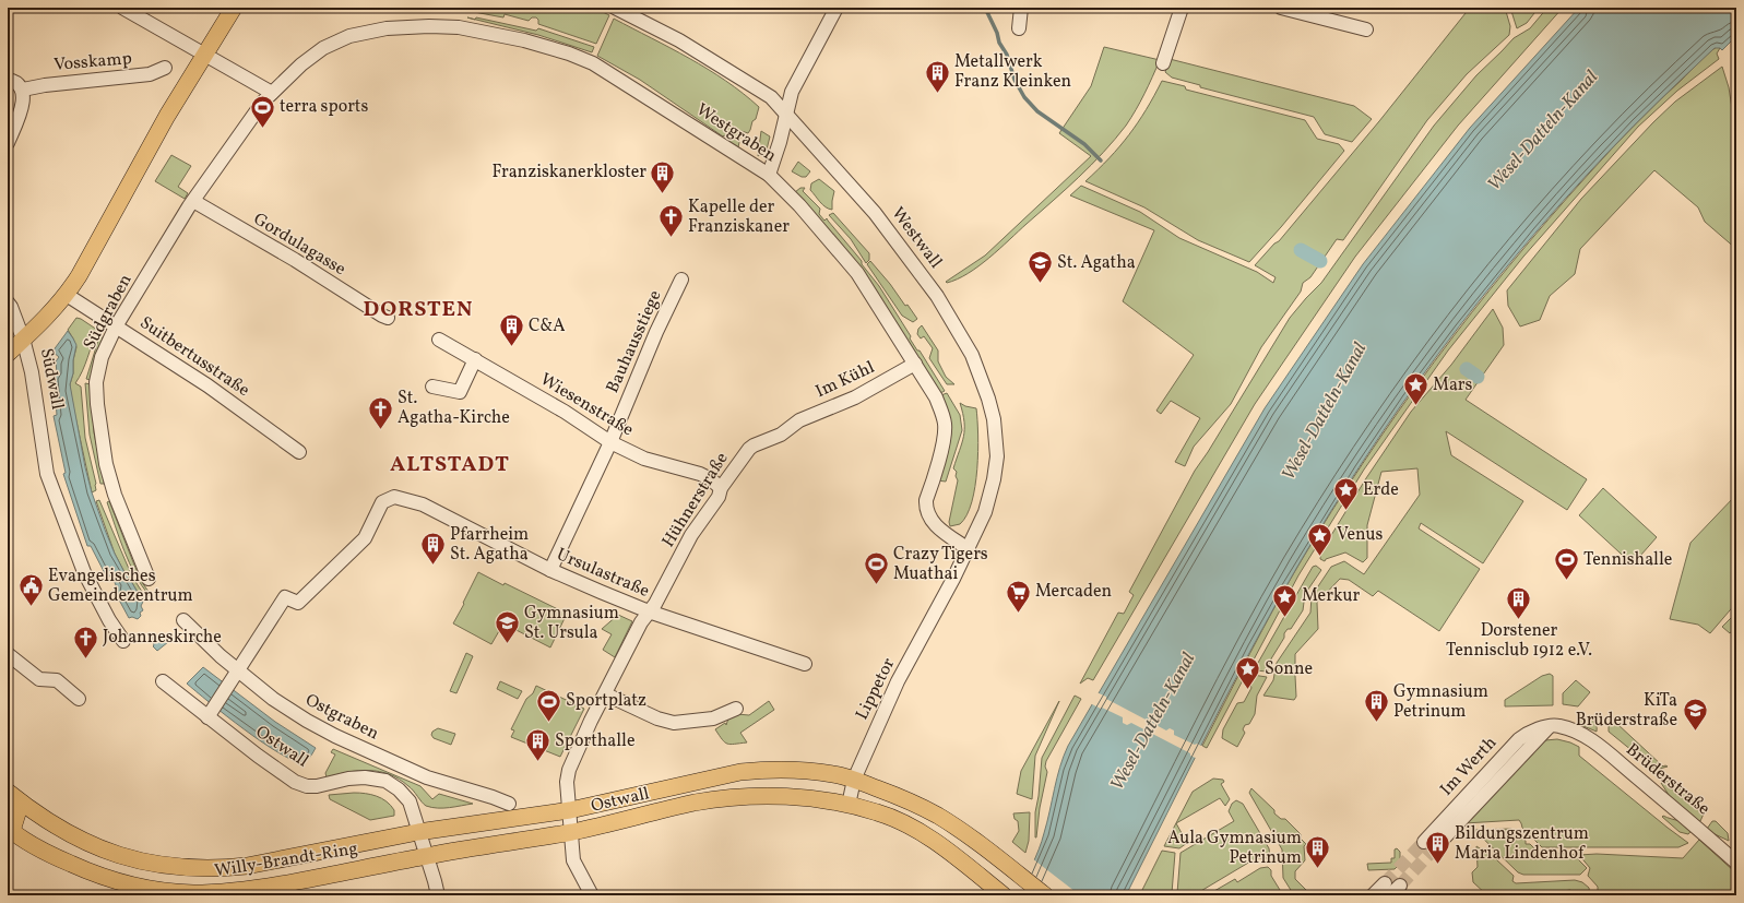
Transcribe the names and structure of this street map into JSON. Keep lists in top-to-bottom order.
{
  "streets": {
    "main road": ["Südwall", "Ostwall", "Willy-Brandt-Ring"],
    "street": [
      "Vosskamp",
      "Westgraben",
      "Westwall",
      "Gordulagasse",
      "Südgraben",
      "Bauhausstiege",
      "Suitbertusstraße",
      "Im Kühl",
      "Wiesenstraße",
      "Hühnerstraße",
      "Ursulastraße",
      "Lippetor",
      "Ostgraben",
      "Im Werth",
      "Brüderstraße"
    ]
  },
  "crossings": [
    ["Westgraben", "Westwall"],
    ["Westgraben", "Südgraben"],
    ["Westgraben", "Im Kühl"],
    ["Westwall", "Lippetor"],
    ["Gordulagasse", "Südgraben"],
    ["Südgraben", "Suitbertusstraße"],
    ["Bauhausstiege", "Wiesenstraße"],
    ["Bauhausstiege", "Ursulastraße"],
    ["Suitbertusstraße", "Südwall"],
    ["Im Kühl", "Hühnerstraße"],
    ["Wiesenstraße", "Hühnerstraße"],
    ["Hühnerstraße", "Ursulastraße"],
    ["Hühnerstraße", "Ostwall"],
    ["Ursulastraße", "Ostgraben"],
    ["Lippetor", "Ostwall"],
    ["Ostwall", "Willy-Brandt-Ring"],
    ["Im Werth", "Brüderstraße"]
  ],
  "districts": ["DORSTEN", "ALTSTADT"],
  "water": ["Wesel-Datteln-Kanal"],
  "places": {
    "building": [
      "Metallwerk Franz Kleinken",
      "Franziskanerkloster",
      "C&A",
      "Pfarrheim St. Agatha",
      "Dorstener Tennisclub 1912 e.V.",
      "Gymnasium Petrinum",
      "Sporthalle",
      "Bildungszentrum Maria Lindenhof",
      "Aula Gymnasium Petrinum"
    ],
    "sports": [
      "terra sports",
      "Tennishalle",
      "Crazy Tigers Muathai",
      "Sportplatz"
    ],
    "church": ["Kapelle der Franziskaner", "St. Agatha-Kirche", "Johanneskirche"],
    "school or university": ["St. Agatha", "Gymnasium St. Ursula", "KiTa Brüderstraße"],
    "place": [
      "Mars",
      "Erde",
      "Venus",
      "Merkur",
      "Sonne"
    ],
    "public building": ["Evangelisches Gemeindezentrum"],
    "supermarket": ["Mercaden"]
  }
}
